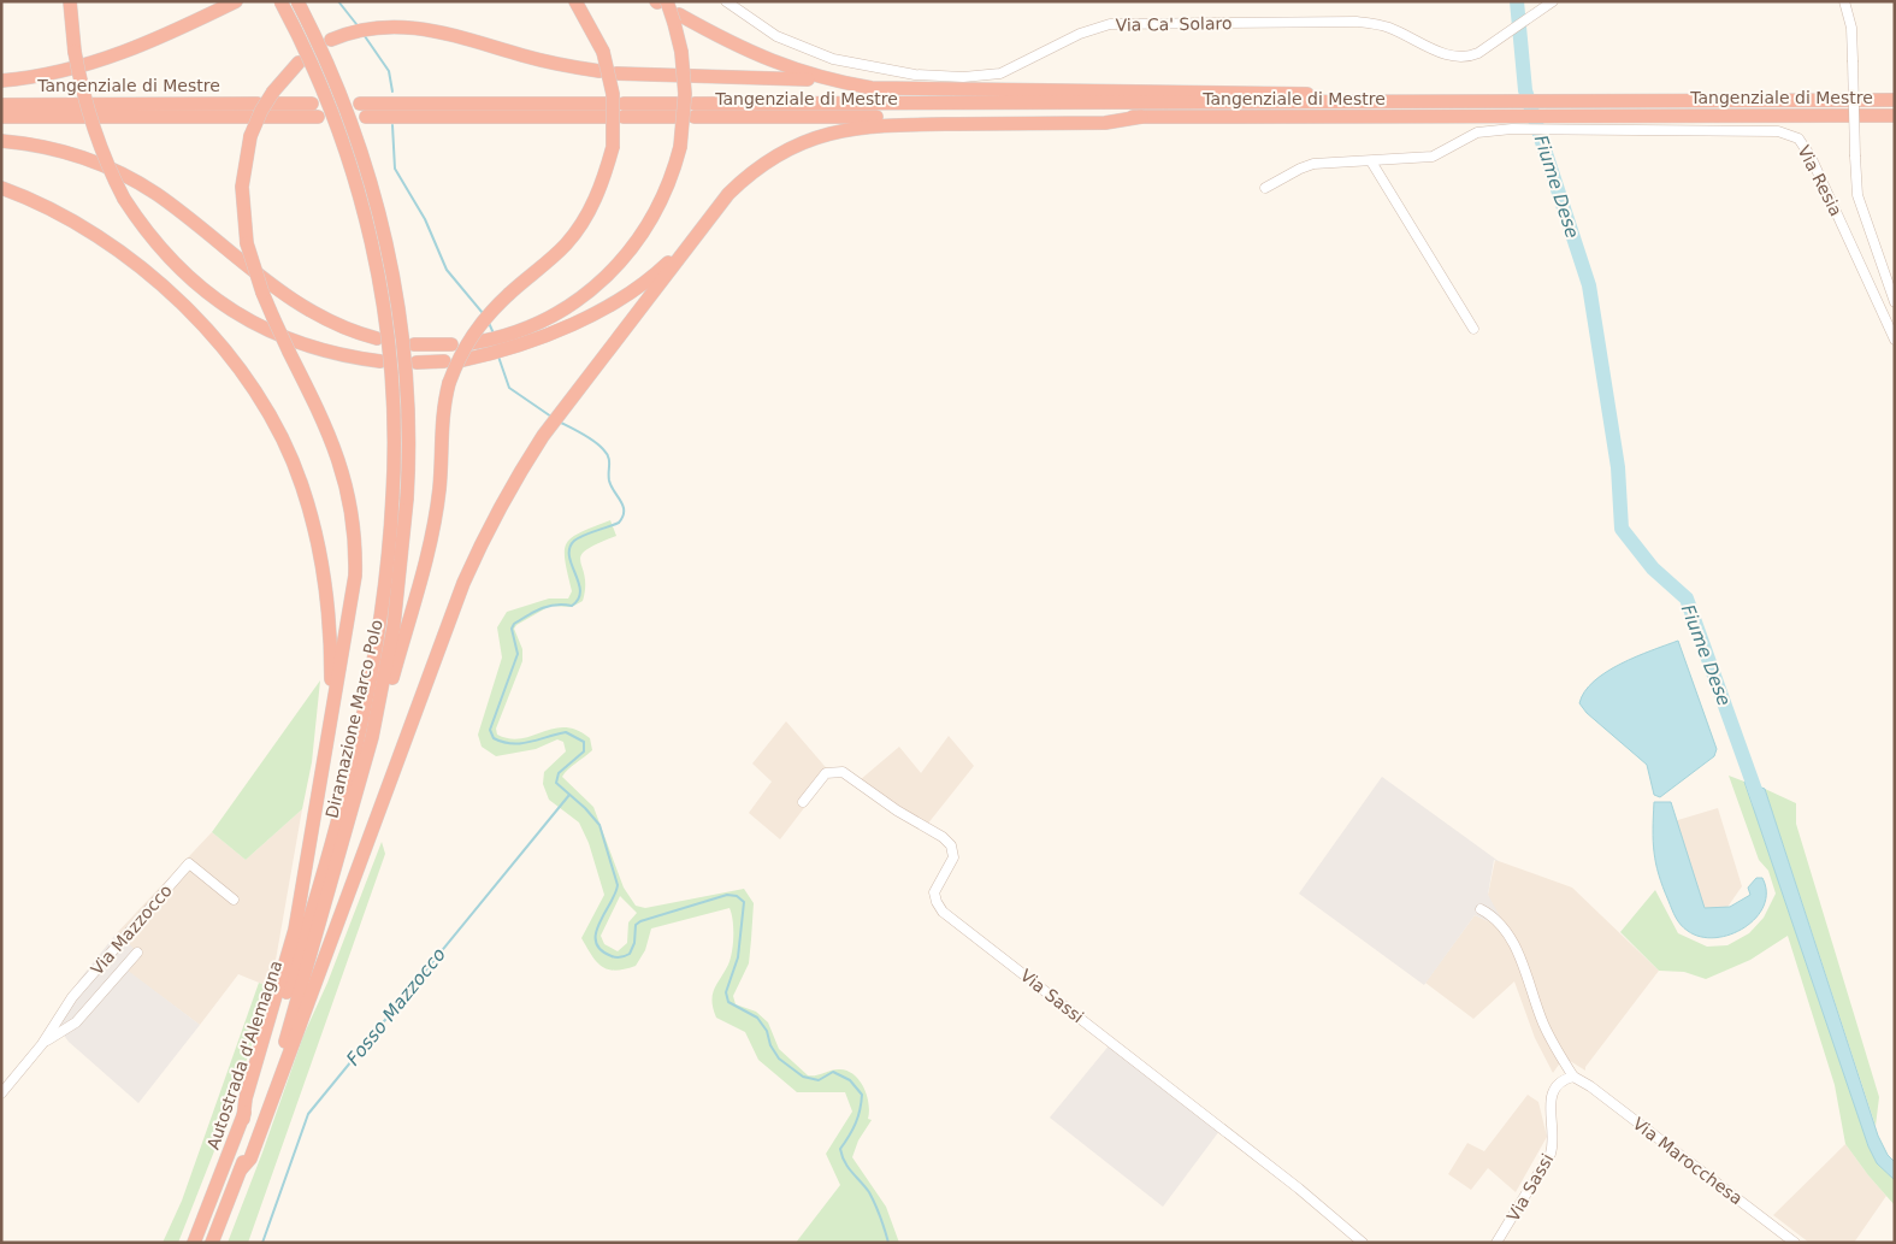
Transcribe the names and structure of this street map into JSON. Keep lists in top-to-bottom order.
{
  "streets": {
    "highway": ["Tangenziale di Mestre", "Diramazione Marco Polo", "Autostrada d'Alemagna"],
    "street": [
      "Via Ca' Solaro",
      "Via Resia",
      "Via Mazzocco",
      "Via Sassi",
      "Via Marocchesa"
    ]
  },
  "crossings": [
    ["Tangenziale di Mestre", "Via Resia"],
    ["Diramazione Marco Polo", "Autostrada d'Alemagna"],
    ["Via Sassi", "Via Marocchesa"]
  ],
  "water": ["Fiume Dese", "Fosso Mazzocco"]
}
